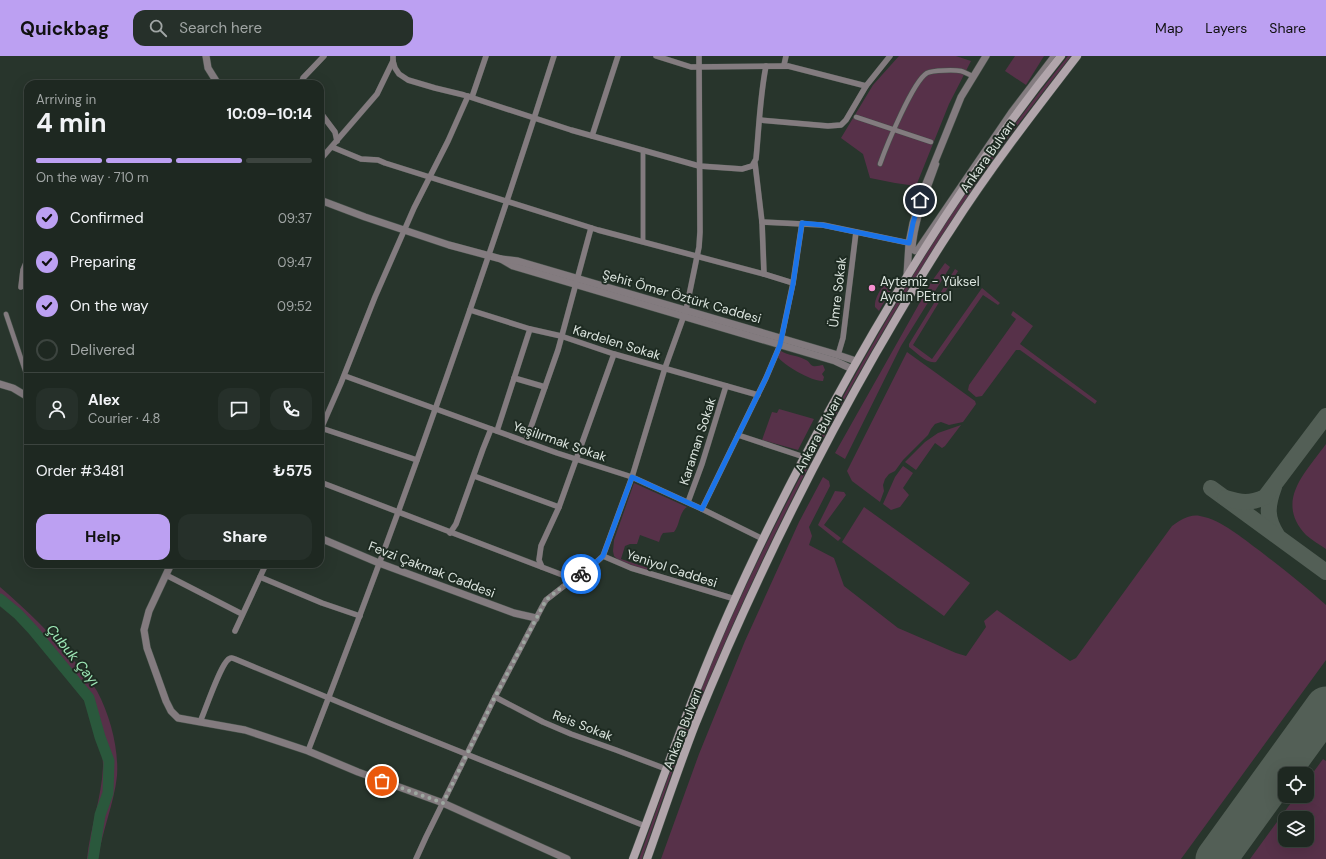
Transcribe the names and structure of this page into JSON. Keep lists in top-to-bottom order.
{
  "streets": {
    "main road": ["Ankara Bulvarı"],
    "street": [
      "Ümre Sokak",
      "Şehit Ömer Öztürk Caddesi",
      "Kardelen Sokak",
      "Yeşilırmak Sokak",
      "Karaman Sokak",
      "Yeniyol Caddesi",
      "Fevzi Çakmak Caddesi",
      "Reis Sokak"
    ]
  },
  "crossings": [
    ["Ankara Bulvarı", "Şehit Ömer Öztürk Caddesi"],
    ["Ankara Bulvarı", "Yeşilırmak Sokak"],
    ["Ankara Bulvarı", "Yeniyol Caddesi"],
    ["Ankara Bulvarı", "Reis Sokak"],
    ["Ümre Sokak", "Şehit Ömer Öztürk Caddesi"],
    ["Kardelen Sokak", "Karaman Sokak"],
    ["Yeşilırmak Sokak", "Karaman Sokak"]
  ],
  "water": ["Çubuk Çayı"],
  "places": ["Aytemiz - Yüksel Aydın PEtrol"],
  "page": {
    "header": "Quickbag",
    "search": "Search here",
    "nav": ["Map", "Layers", "Share"],
    "heading": ["4 min", "Arriving in", "10:09–10:14"],
    "panel": [
      "Alex",
      "Courier · 4.8",
      "Order #3481",
      "₺575"
    ],
    "bar": "On the way · 710 m",
    "list": [
      ["Confirmed", "09:37"],
      ["Preparing", "09:47"],
      ["On the way", "09:52"],
      "Delivered"
    ],
    "buttons": ["Help", "Share"]
  }
}
